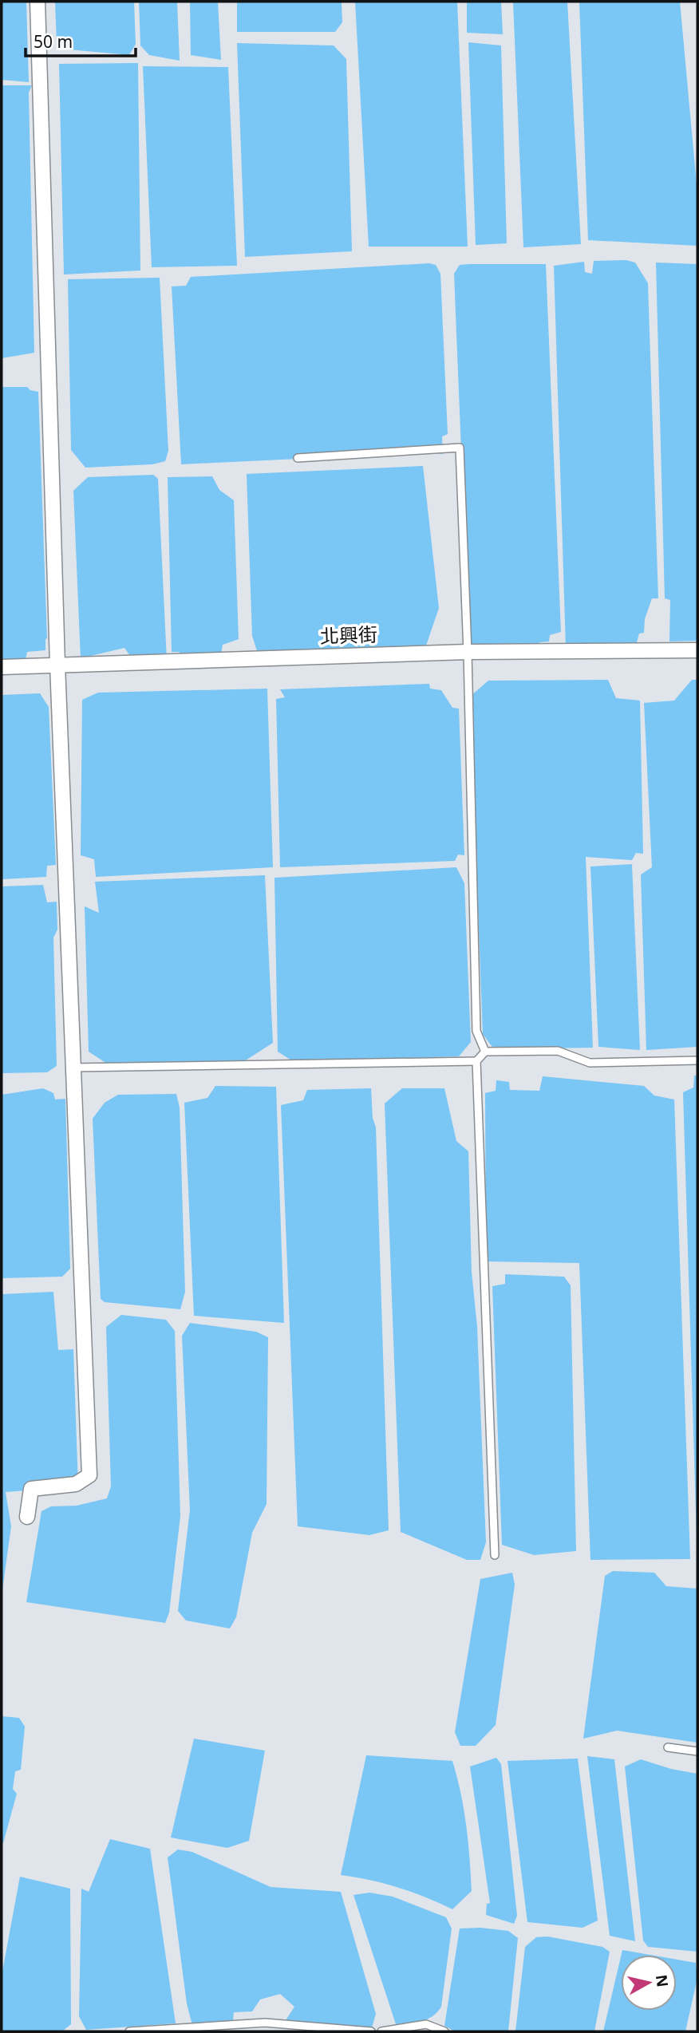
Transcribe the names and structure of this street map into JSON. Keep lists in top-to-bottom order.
{
  "streets": {
    "street": ["北興街"]
  },
  "scale_bar": "50 m",
  "north": "right"
}
